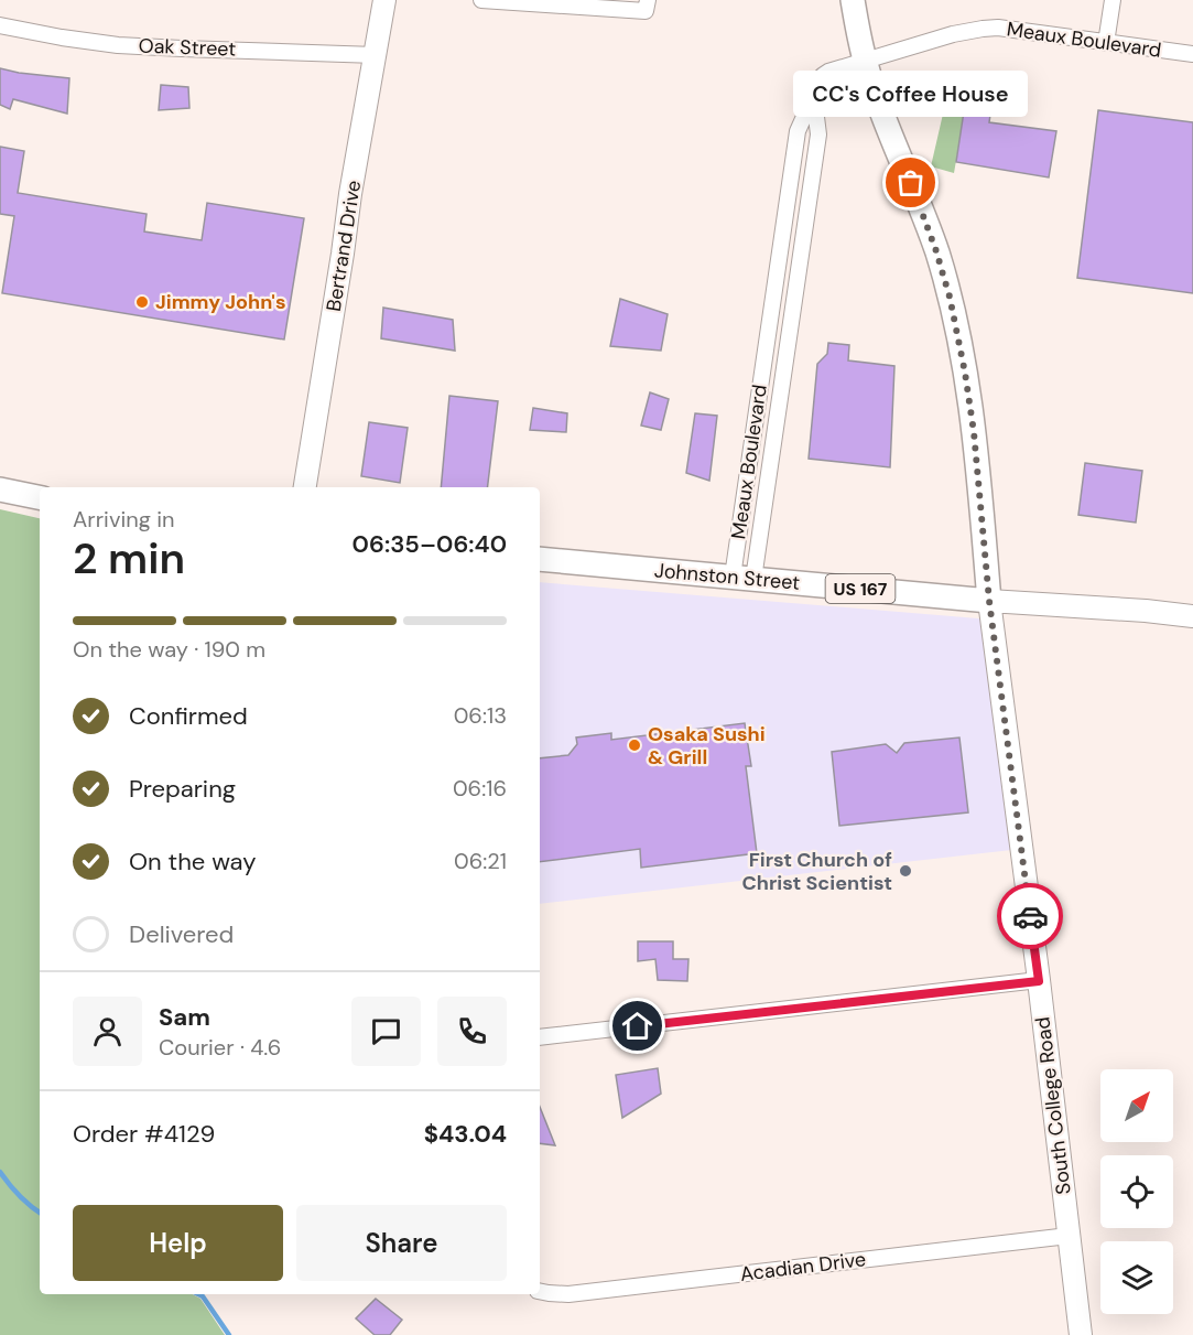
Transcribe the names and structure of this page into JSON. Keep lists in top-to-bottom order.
{
  "streets": {
    "main road": [
      "Bertrand Drive",
      "Johnston Street",
      "US 167",
      "South College Road"
    ],
    "street": ["Meaux Boulevard", "Oak Street", "Acadian Drive"]
  },
  "crossings": [
    ["Meaux Boulevard", "Johnston Street"],
    ["Oak Street", "Bertrand Drive"],
    ["Johnston Street", "South College Road"],
    ["South College Road", "Acadian Drive"]
  ],
  "places": [
    "CC's Coffee House",
    "Jimmy John's",
    "Osaka Sushi & Grill",
    "First Church of Christ Scientist"
  ],
  "north": "top right",
  "page": {
    "bubble": "CC's Coffee House",
    "heading": ["2 min", "Arriving in", "06:35–06:40"],
    "panel": [
      "Sam",
      "Courier · 4.6",
      "Order #4129",
      "$43.04"
    ],
    "bar": "On the way · 190 m",
    "list": [
      ["Confirmed", "06:13"],
      ["Preparing", "06:16"],
      ["On the way", "06:21"],
      "Delivered"
    ],
    "buttons": ["Help", "Share"]
  }
}
